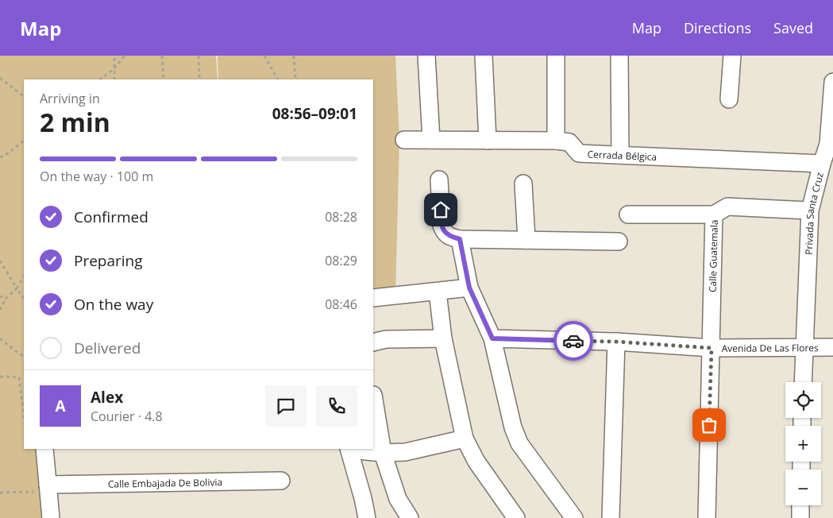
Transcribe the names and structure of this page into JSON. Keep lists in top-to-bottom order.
{
  "streets": {
    "street": [
      "Cerrada Bélgica",
      "Privada Santa Cruz",
      "Calle Guatemala",
      "Avenida De Las Flores",
      "Calle Embajada De Bolivia"
    ]
  },
  "crossings": [
    ["Cerrada Bélgica", "Privada Santa Cruz"],
    ["Privada Santa Cruz", "Calle Guatemala"],
    ["Privada Santa Cruz", "Avenida De Las Flores"],
    ["Calle Guatemala", "Avenida De Las Flores"]
  ],
  "page": {
    "header": "Map",
    "nav": ["Map", "Directions", "Saved"],
    "heading": ["2 min", "Arriving in", "08:56–09:01"],
    "panel": ["Alex", "Courier · 4.8"],
    "bar": "On the way · 100 m",
    "list": [
      ["Confirmed", "08:28"],
      ["Preparing", "08:29"],
      ["On the way", "08:46"],
      "Delivered"
    ],
    "map_buttons": ["+", "−"],
    "round": "A"
  }
}
